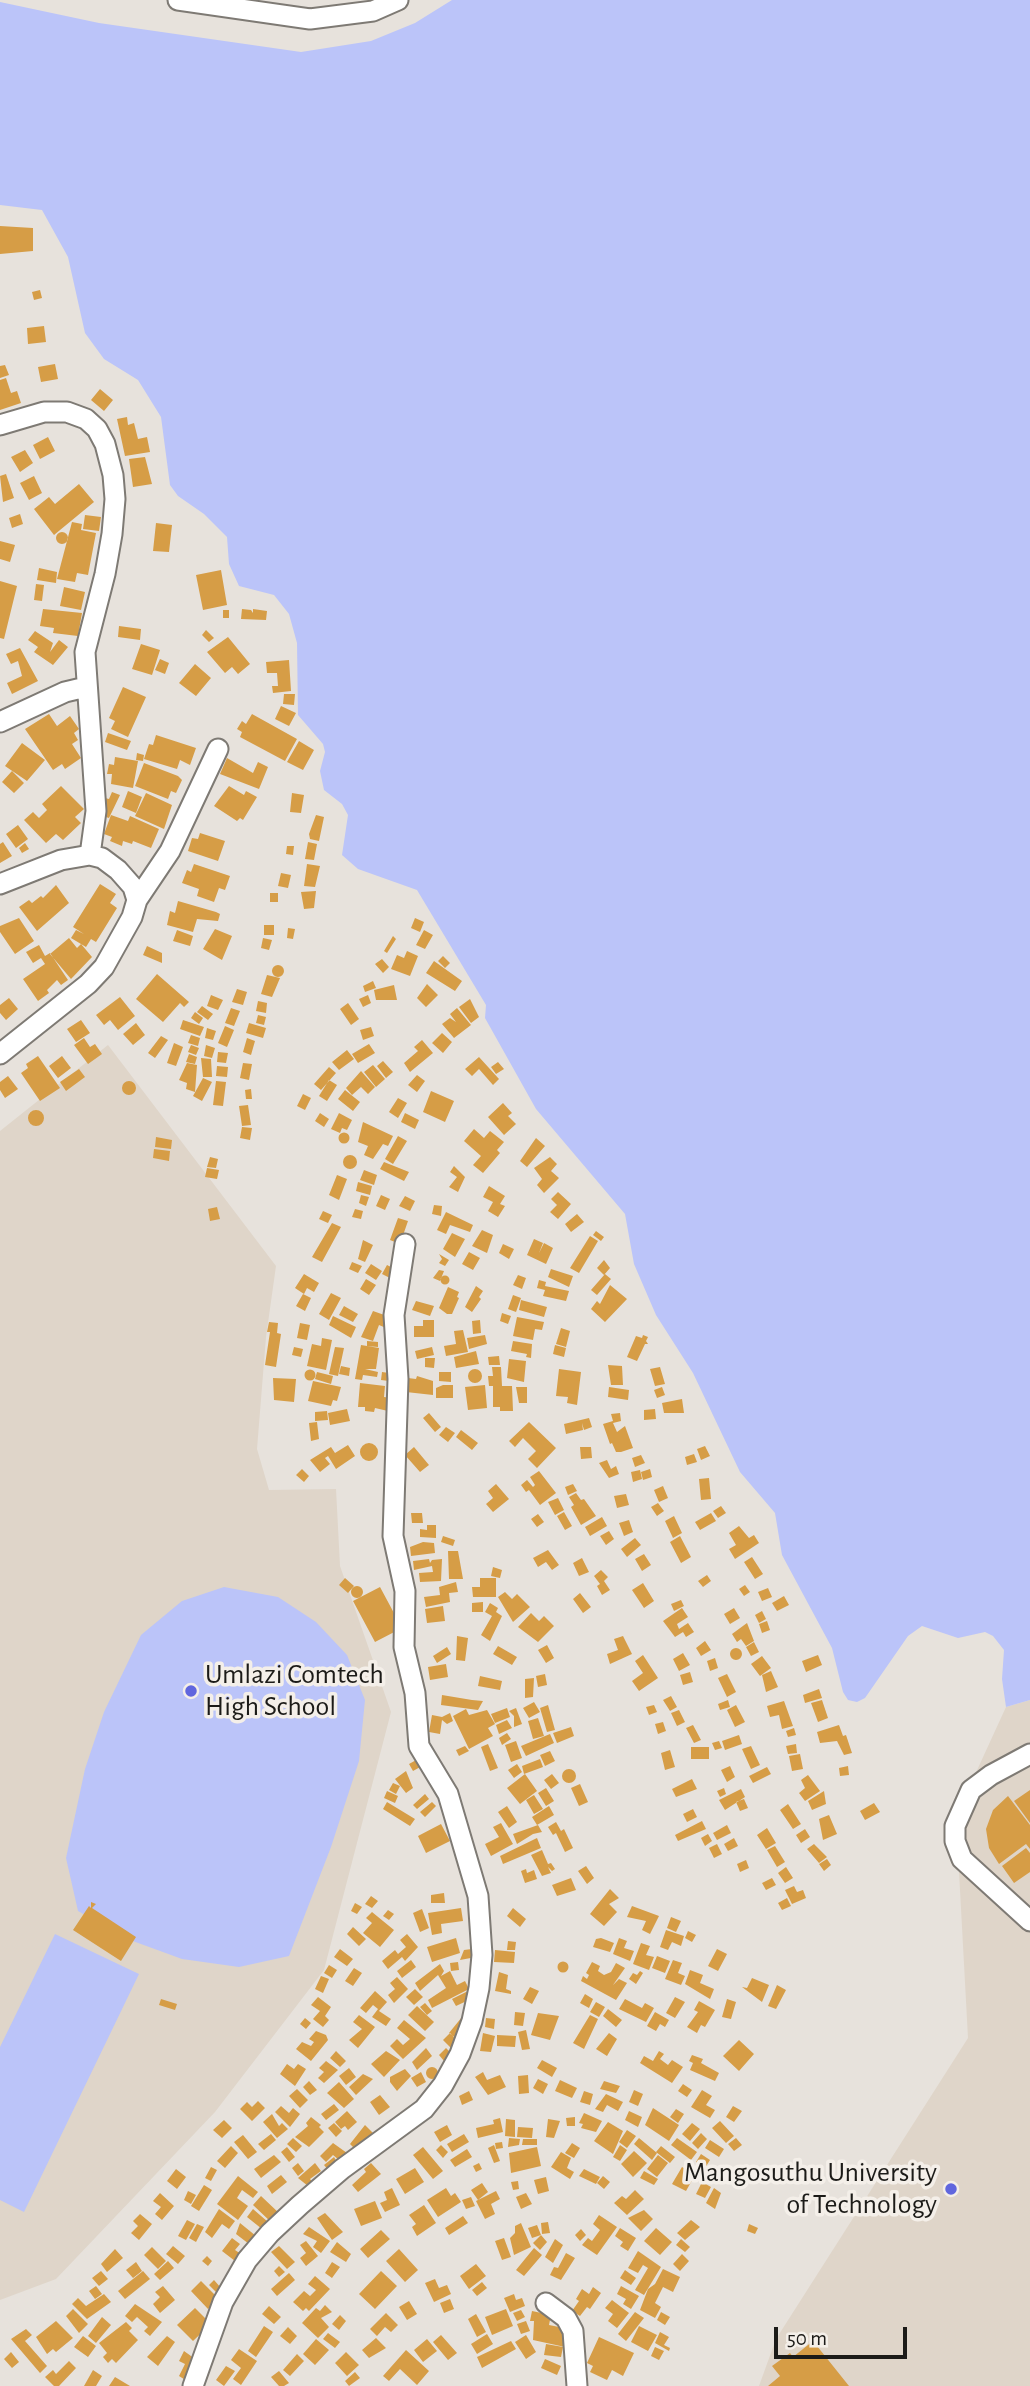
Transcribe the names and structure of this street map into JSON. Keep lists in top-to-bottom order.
{
  "places": ["Umlazi Comtech High School", "Mangosuthu University of Technology"],
  "scale_bar": "50 m"
}
